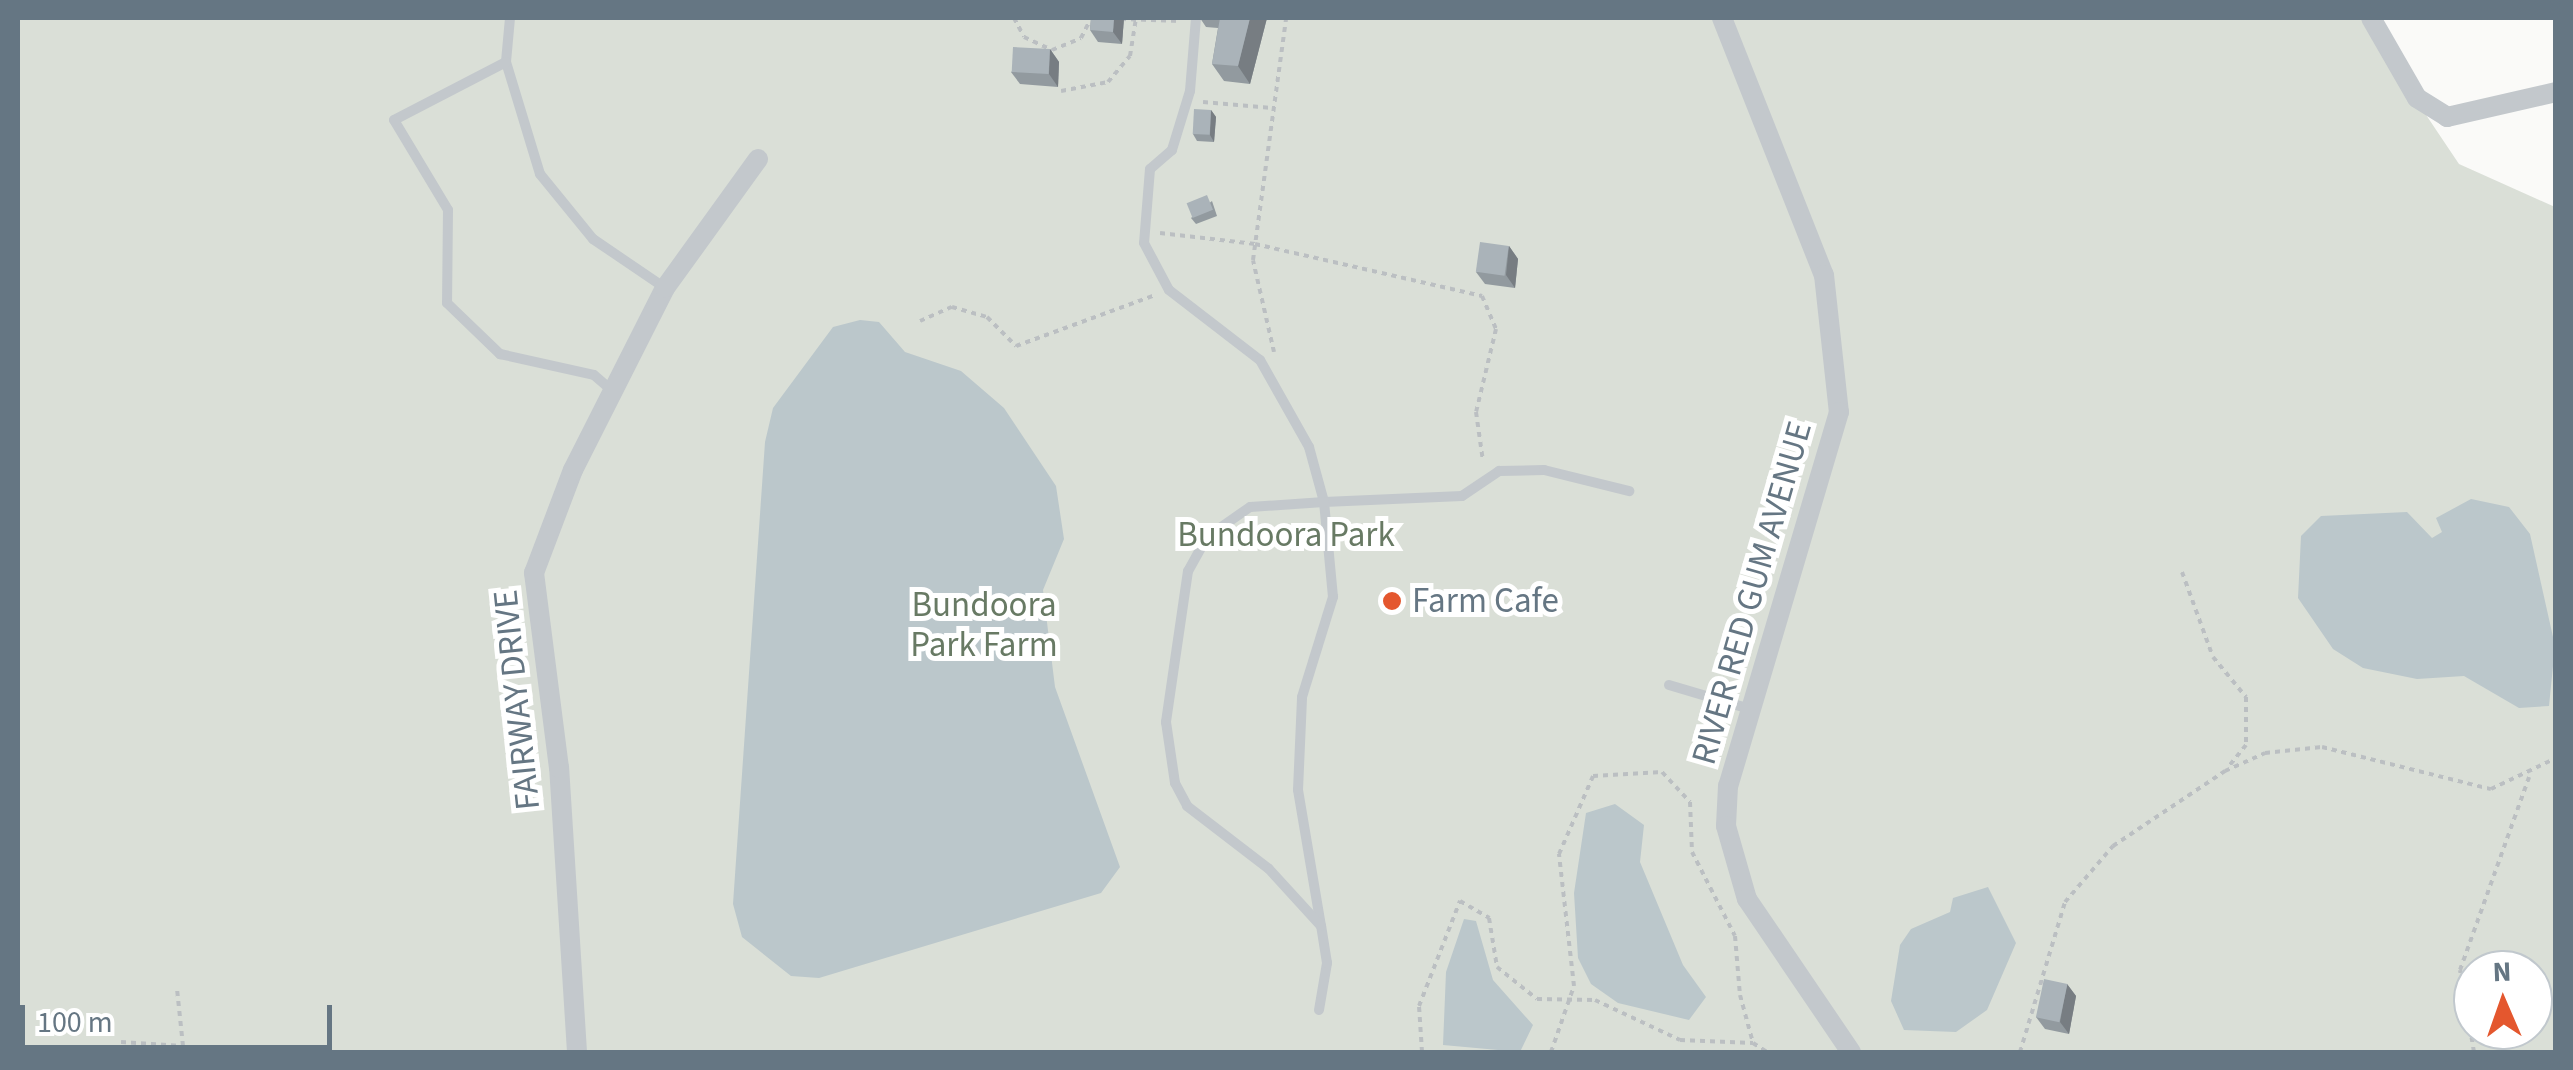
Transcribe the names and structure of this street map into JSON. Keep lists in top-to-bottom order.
{
  "streets": {
    "street": ["RIVER RED GUM AVENUE", "FAIRWAY DRIVE"]
  },
  "parks": ["Bundoora Park", "Bundoora Park Farm"],
  "places": ["Farm Cafe"],
  "scale_bar": "100 m",
  "north": "top"
}
